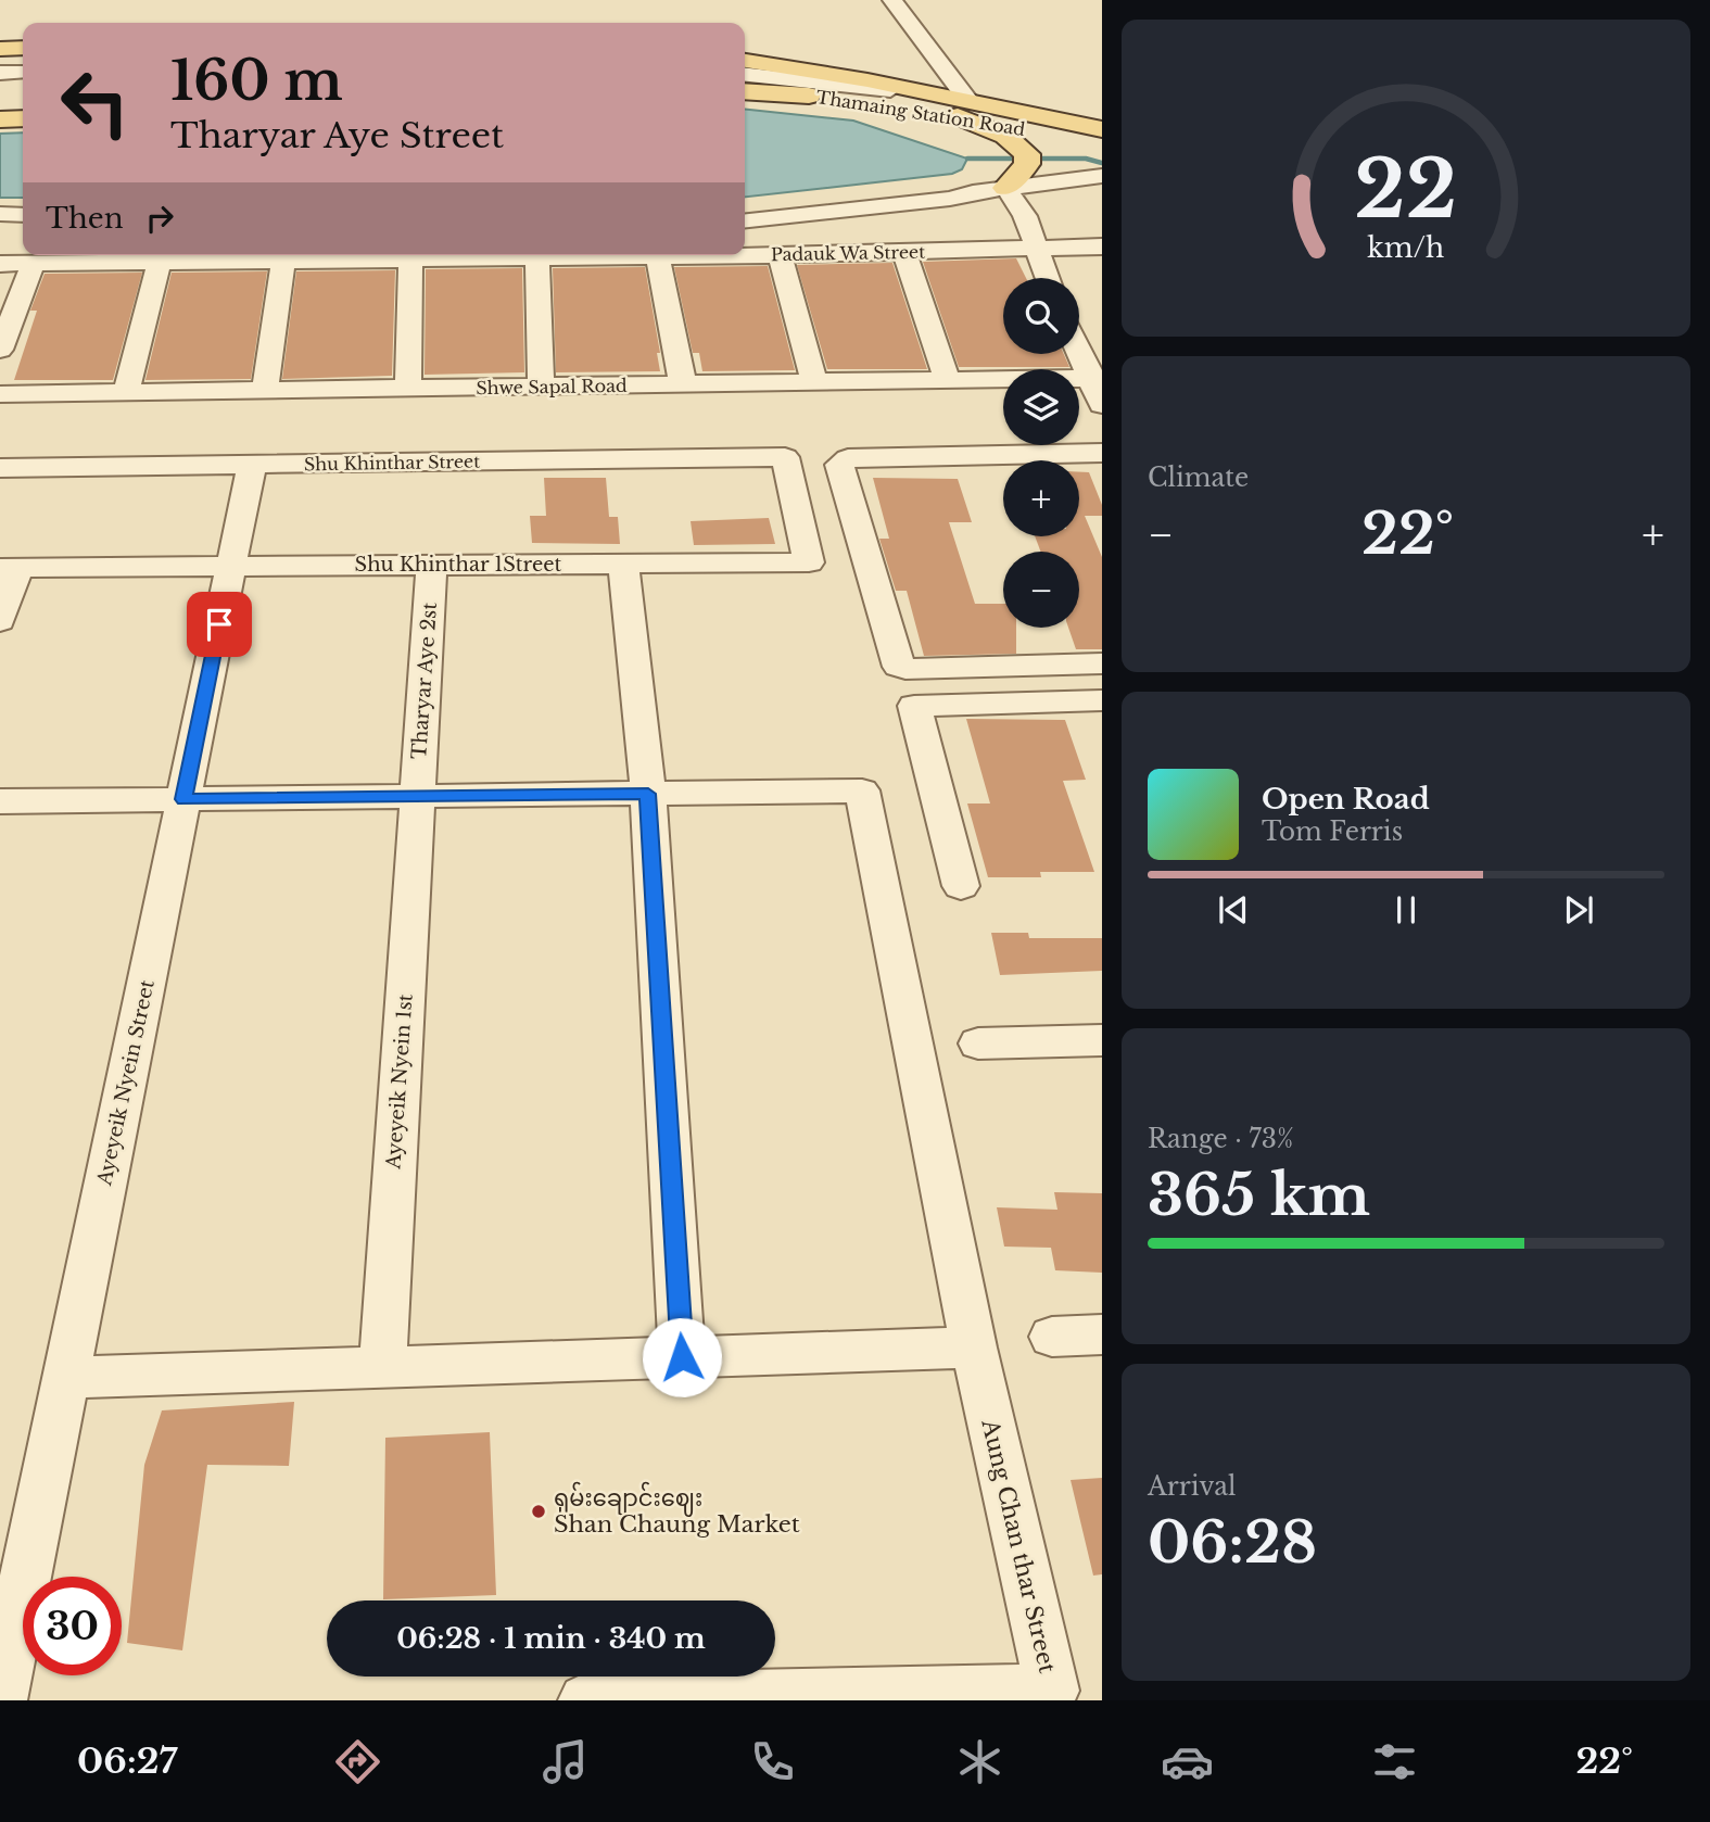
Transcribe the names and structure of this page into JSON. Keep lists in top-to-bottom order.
{
  "streets": {
    "main road": ["Thamaing Station Road"],
    "street": [
      "Padauk Wa Street",
      "Shwe Sapal Road",
      "Shu Khinthar Street",
      "Shu Khinthar 1Street",
      "Tharyar Aye 2st",
      "Ayeyeik Nyein 1st",
      "Ayeyeik Nyein Street",
      "Aung Chan thar Street"
    ]
  },
  "crossings": [
    ["Shu Khinthar Street", "Shu Khinthar 1Street"],
    ["Shu Khinthar Street", "Ayeyeik Nyein Street"],
    ["Shu Khinthar 1Street", "Tharyar Aye 2st"],
    ["Shu Khinthar 1Street", "Ayeyeik Nyein Street"],
    ["Tharyar Aye 2st", "Ayeyeik Nyein 1st"]
  ],
  "places": ["ရှမ်းချောင်းဈေး Shan Chaung Market"],
  "page": {
    "turn": ["160 m", "Tharyar Aye Street"],
    "then": "Then",
    "map_buttons": ["+", "−"],
    "tile": [
      "Climate",
      ["Range · 73%", "365 km"],
      ["Arrival", "06:28"]
    ],
    "heat": ["−", "22°", "+"],
    "song": ["Open Road", "Tom Ferris"],
    "limit": "30",
    "trip": "06:28 · 1 min · 340 m",
    "tabs": ["06:27", "22°"],
    "gauge": ["22", "km/h"]
  }
}
